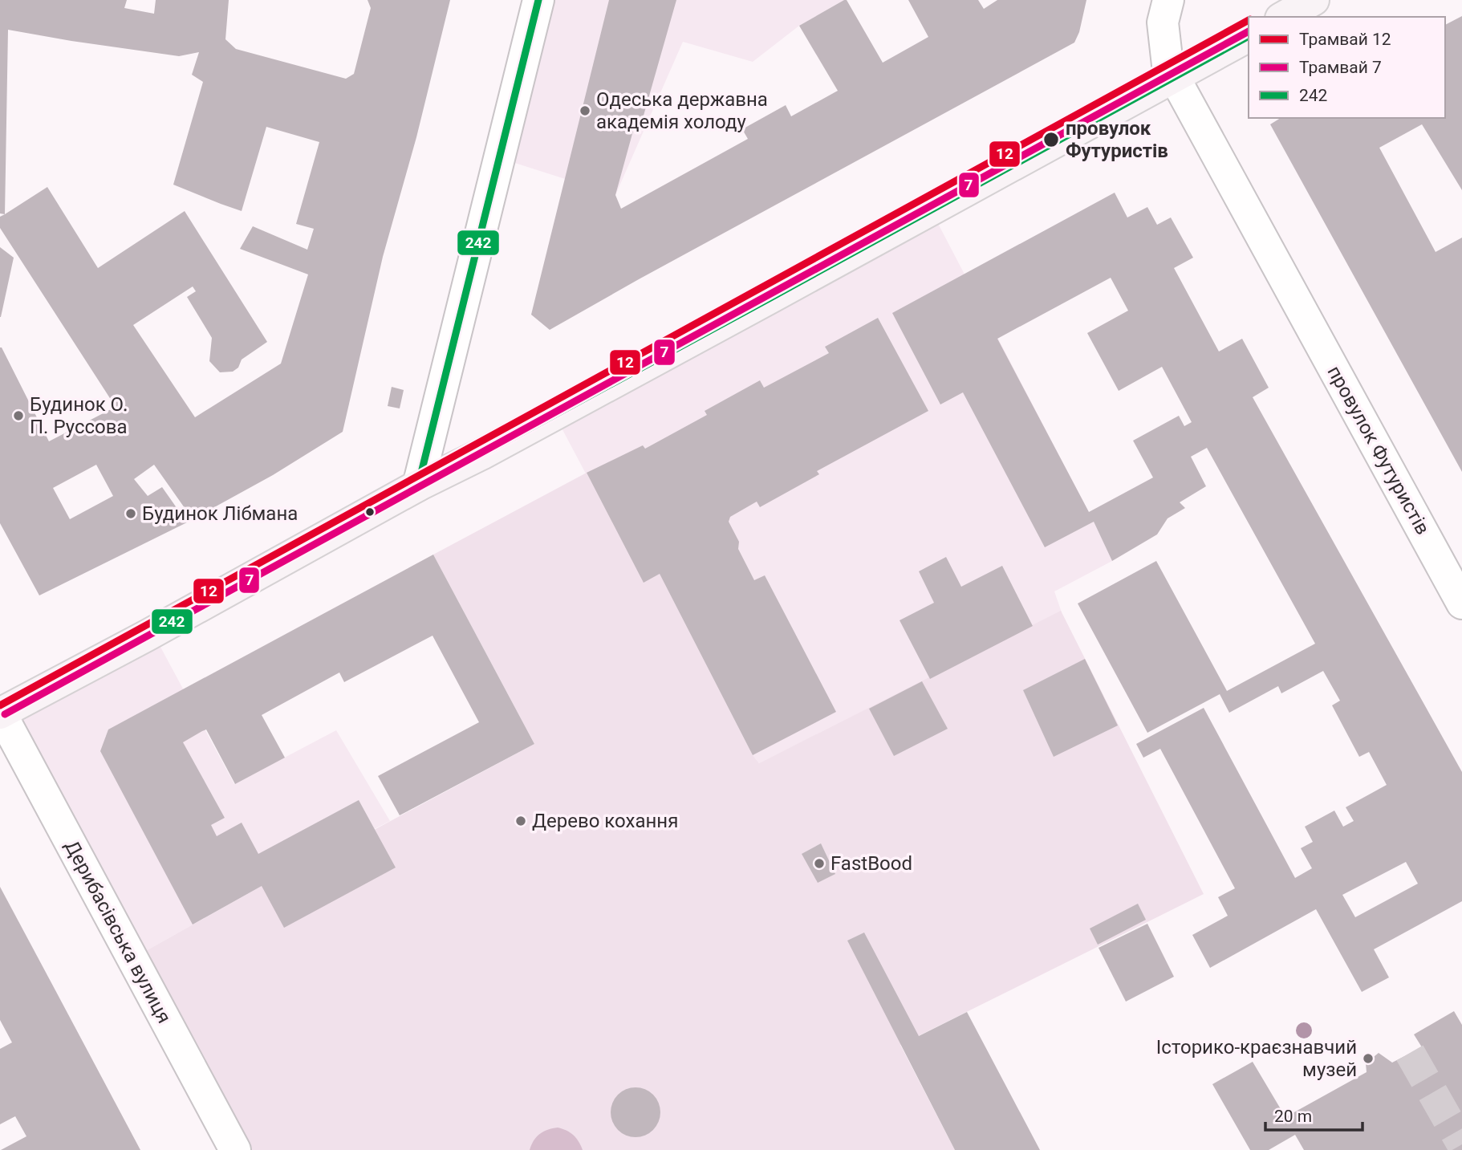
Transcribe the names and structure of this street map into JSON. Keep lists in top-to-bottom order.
{
  "streets": {
    "street": ["провулок Футуристів", "Дерибасівська вулиця"]
  },
  "places": [
    "Одеська державна академія холоду",
    "провулок Футуристів",
    "Будинок О. П. Руссова",
    "Будинок Лібмана",
    "Дерево кохання",
    "FastBood",
    "Історико-краєзнавчий музей"
  ],
  "lines": ["transit line 242", "tram line 12", "tram line 7"],
  "legend": ["Трамвай 12", "Трамвай 7", "242"],
  "scale_bar": "20 m"
}
